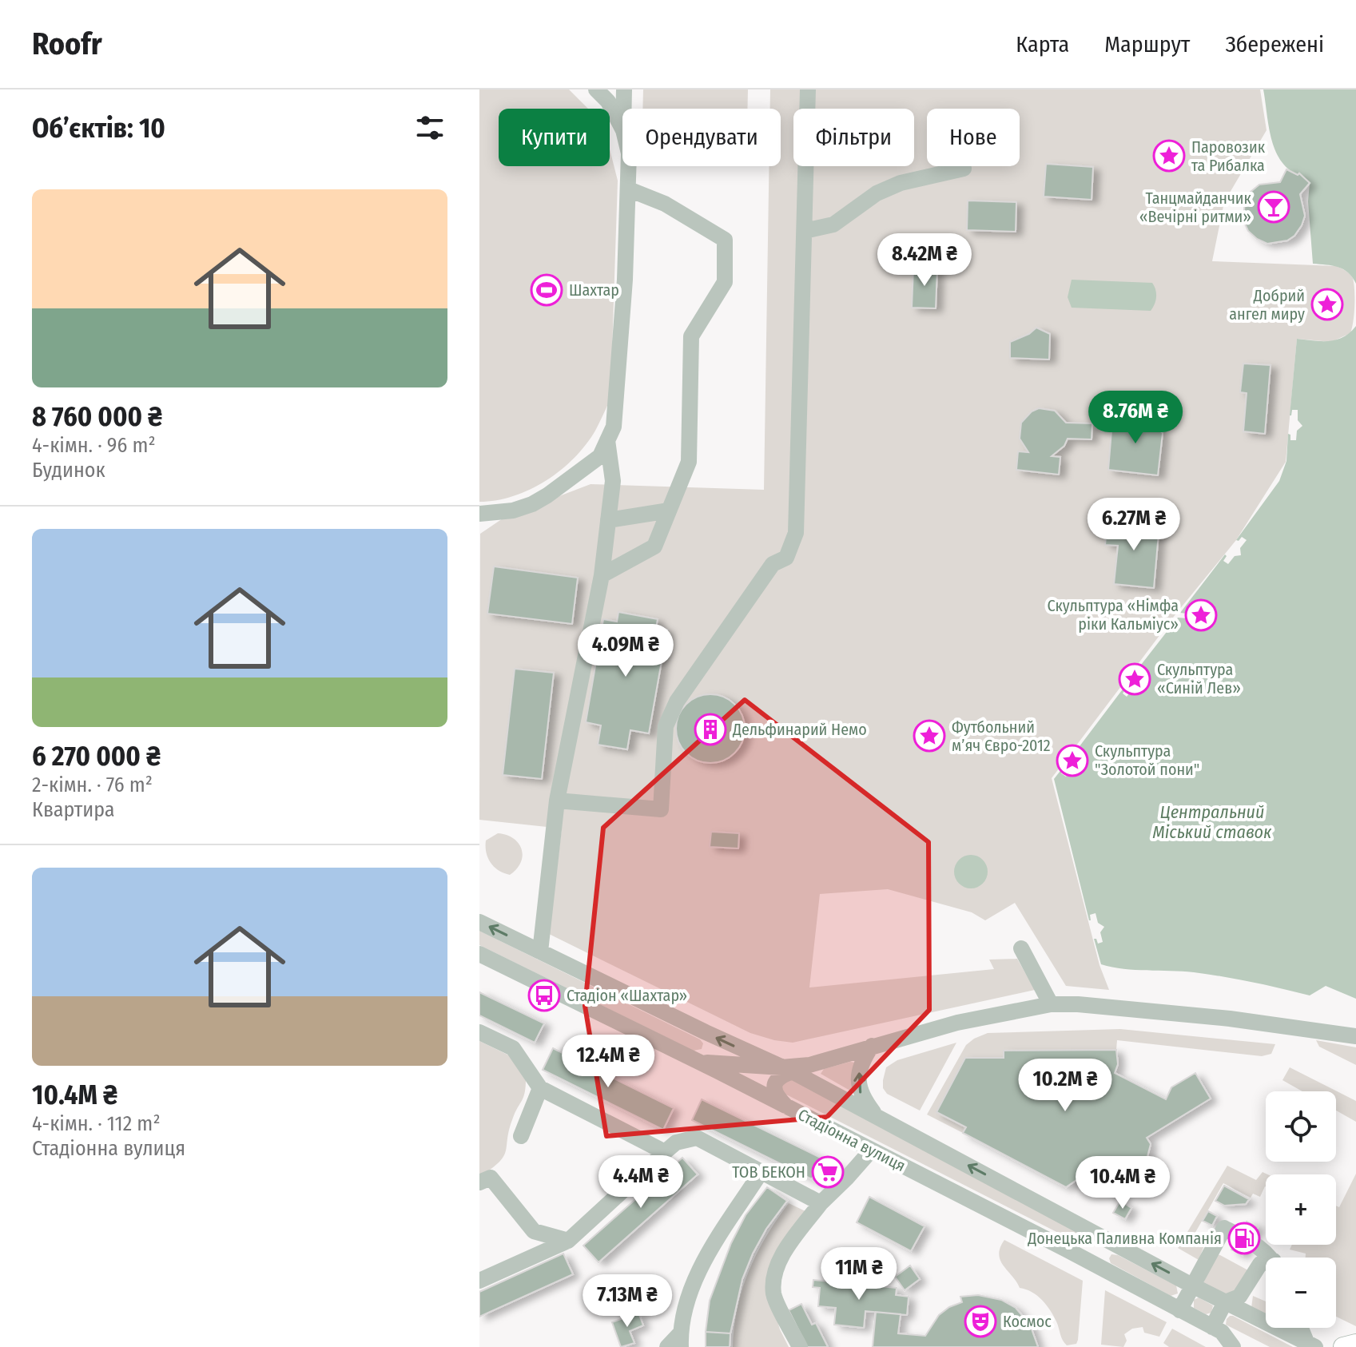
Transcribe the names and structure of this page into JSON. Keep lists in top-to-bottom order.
{
  "streets": {
    "street": ["Стадіонна вулиця"]
  },
  "water": ["Центральний Міський ставок"],
  "places": {
    "place": [
      "Паровозик та Рибалка",
      "Добрий ангел миру",
      "Скульптура «Німфа ріки Кальміус»",
      "Скульптура «Синій Лев»",
      "Футбольний мʼяч Євро-2012",
      "Скульптура \"Золотой пони\""
    ],
    "bar": ["Танцмайданчик «Вечірні ритми»"],
    "sports": ["Шахтар"],
    "building": ["Дельфинарий Немо"],
    "bus stop": ["Стадіон «Шахтар»"],
    "supermarket": ["ТОВ БЕКОН"],
    "fuel station": ["Донецька Паливна Компанія"],
    "theatre": ["Космос"]
  },
  "page": {
    "header": "Roofr",
    "nav": ["Карта", "Маршрут", "Збережені"],
    "heading": "Об’єктів: 10",
    "chip": [
      "Купити",
      "Орендувати",
      "Фільтри",
      "Нове"
    ],
    "list": [
      {
        "name": "8 760 000 ₴",
        "note": "4-кімн. · 96 m² · Будинок"
      },
      {
        "name": "6 270 000 ₴",
        "note": "2-кімн. · 76 m² · Квартира"
      },
      {
        "name": "10.4M ₴",
        "note": "4-кімн. · 112 m² · Стадіонна вулиця"
      }
    ],
    "price": [
      "8.42M ₴",
      "8.76M ₴",
      "6.27M ₴",
      "4.09M ₴",
      "12.4M ₴",
      "10.2M ₴",
      "4.4M ₴",
      "10.4M ₴",
      "11M ₴",
      "7.13M ₴"
    ],
    "map_buttons": ["+", "−"]
  }
}
